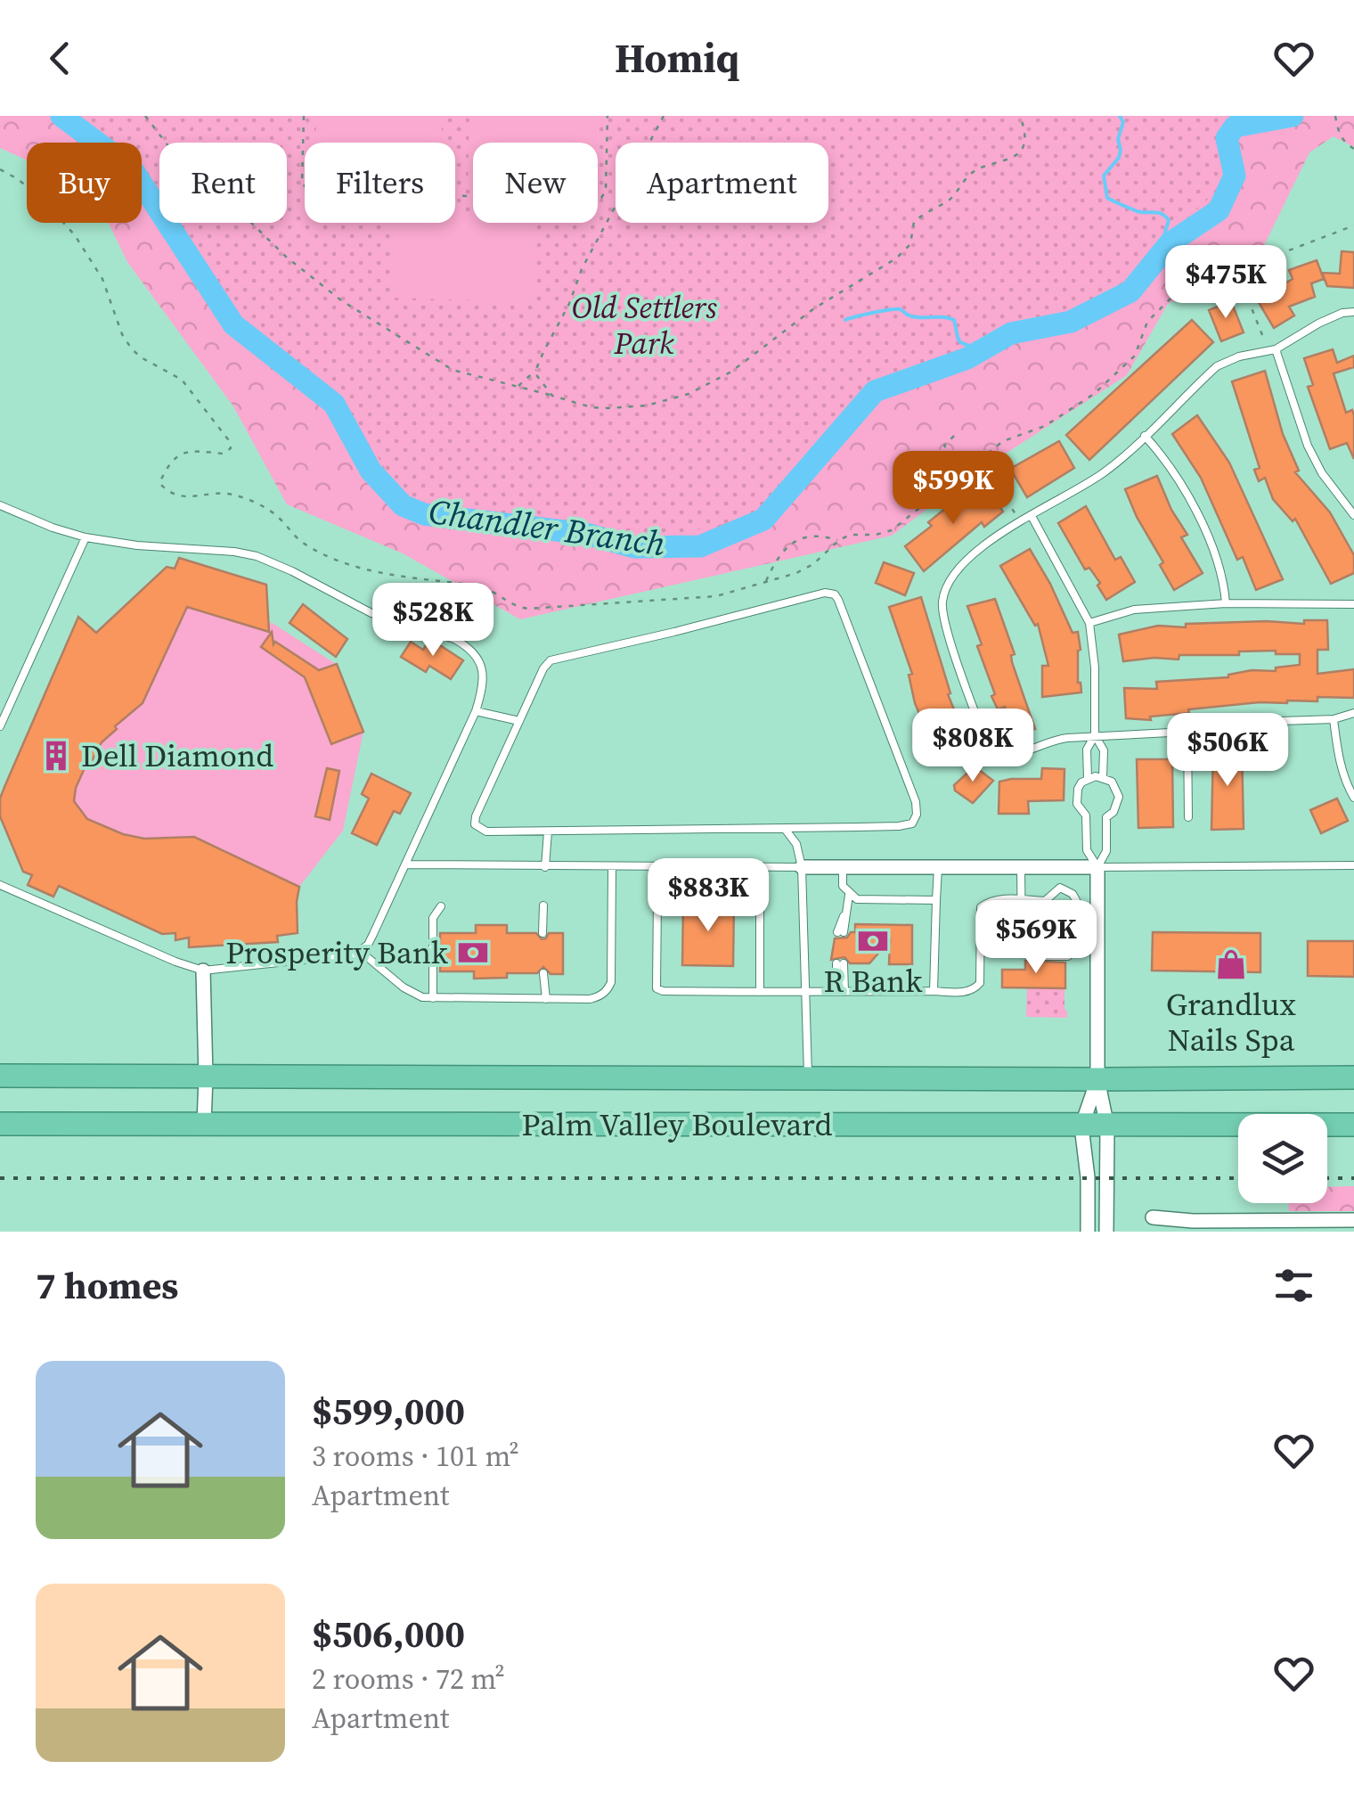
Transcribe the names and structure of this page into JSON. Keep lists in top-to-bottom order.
{
  "streets": {
    "highway": ["Palm Valley Boulevard"]
  },
  "water": ["Chandler Branch"],
  "parks": ["Old Settlers Park"],
  "places": {
    "building": ["Dell Diamond"],
    "bank": ["R Bank", "Prosperity Bank"],
    "shop": ["Grandlux Nails Spa"]
  },
  "page": {
    "header": "Homiq",
    "chip": [
      "Buy",
      "Rent",
      "Filters",
      "New",
      "Apartment"
    ],
    "price": [
      "$475K",
      "$599K",
      "$528K",
      "$808K",
      "$506K",
      "$883K",
      "$569K"
    ],
    "heading": "7 homes",
    "list": [
      {
        "name": "$599,000",
        "note": "3 rooms · 101 m² · Apartment"
      },
      {
        "name": "$506,000",
        "note": "2 rooms · 72 m² · Apartment"
      }
    ]
  }
}
